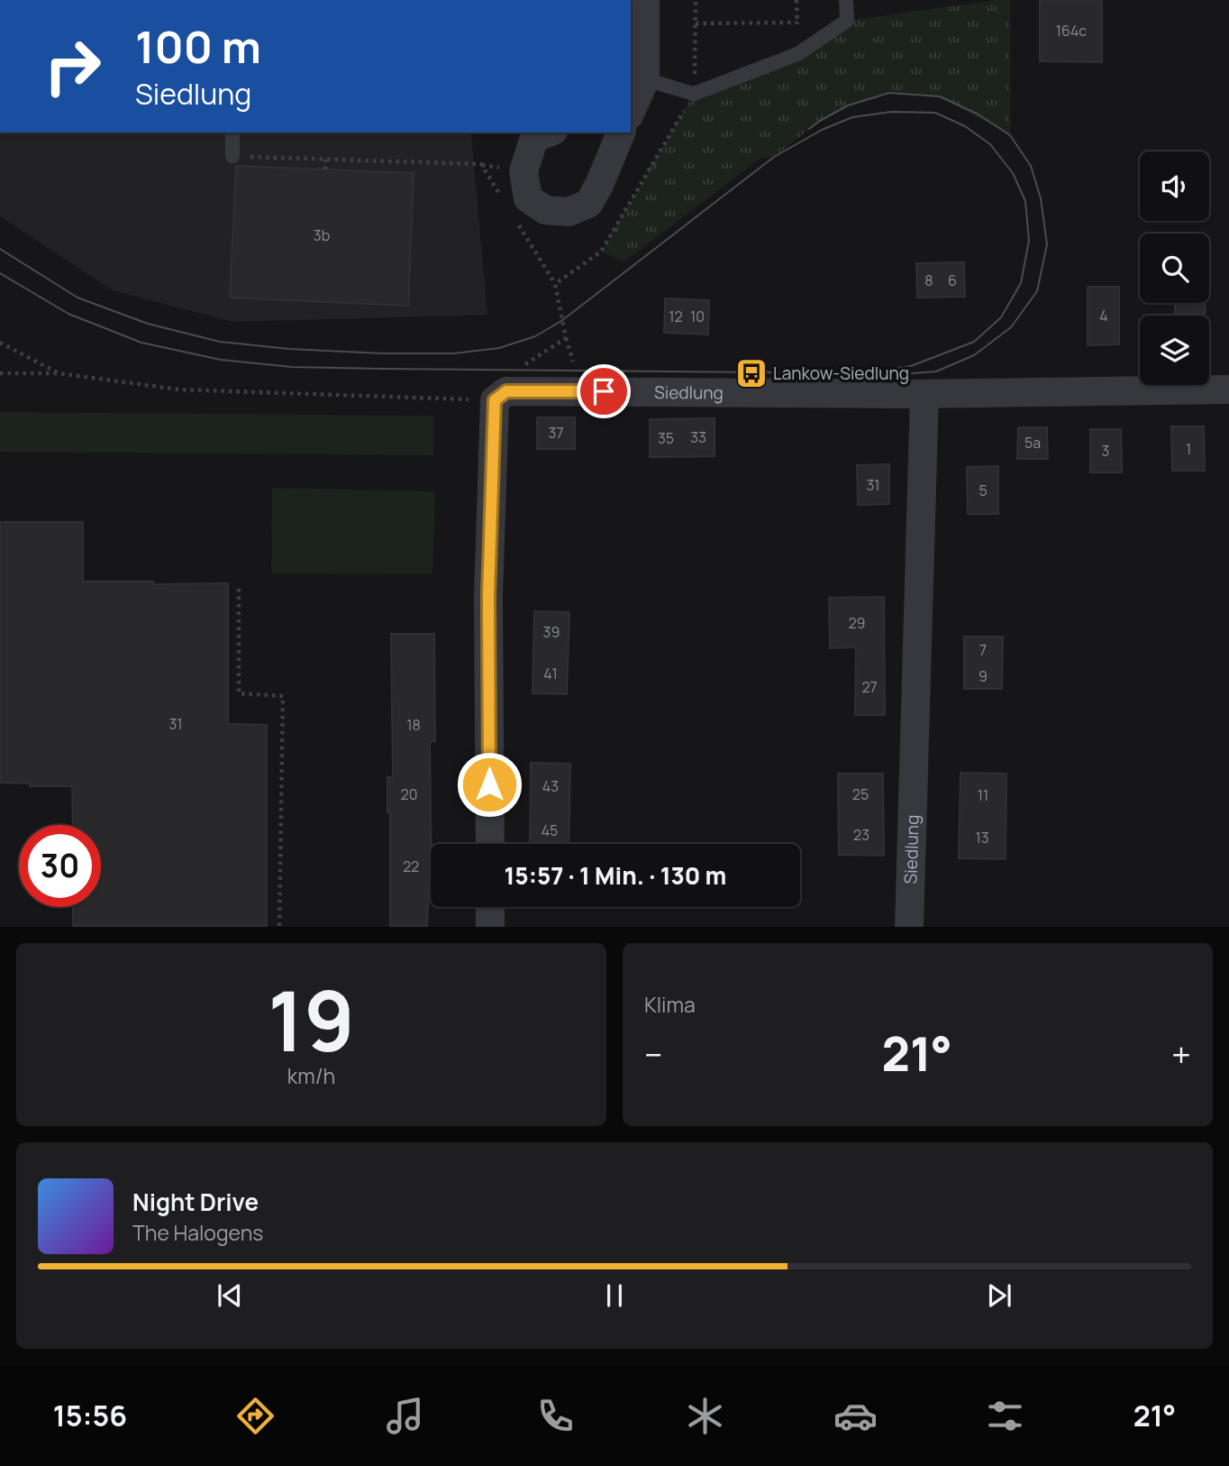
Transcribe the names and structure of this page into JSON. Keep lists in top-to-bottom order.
{
  "streets": {
    "street": ["Siedlung"]
  },
  "places": {
    "bus stop": ["Lankow-Siedlung"]
  },
  "house_numbers": [
    "164c",
    "3b",
    "8",
    "6",
    "4",
    "12",
    "10",
    "37",
    "33",
    "35",
    "5a",
    "1",
    "3",
    "31",
    "5",
    "29",
    "39",
    "7",
    "41",
    "9",
    "27",
    "31",
    "18",
    "43",
    "20",
    "25",
    "11",
    "45",
    "23",
    "13",
    "22"
  ],
  "page": {
    "turn": ["100 m", "Siedlung"],
    "limit": "30",
    "trip": "15:57 · 1 Min. · 130 m",
    "tile": [
      ["19", "km/h"],
      "Klima"
    ],
    "heat": ["−", "21°", "+"],
    "song": ["Night Drive", "The Halogens"],
    "tabs": ["15:56", "21°"]
  }
}
